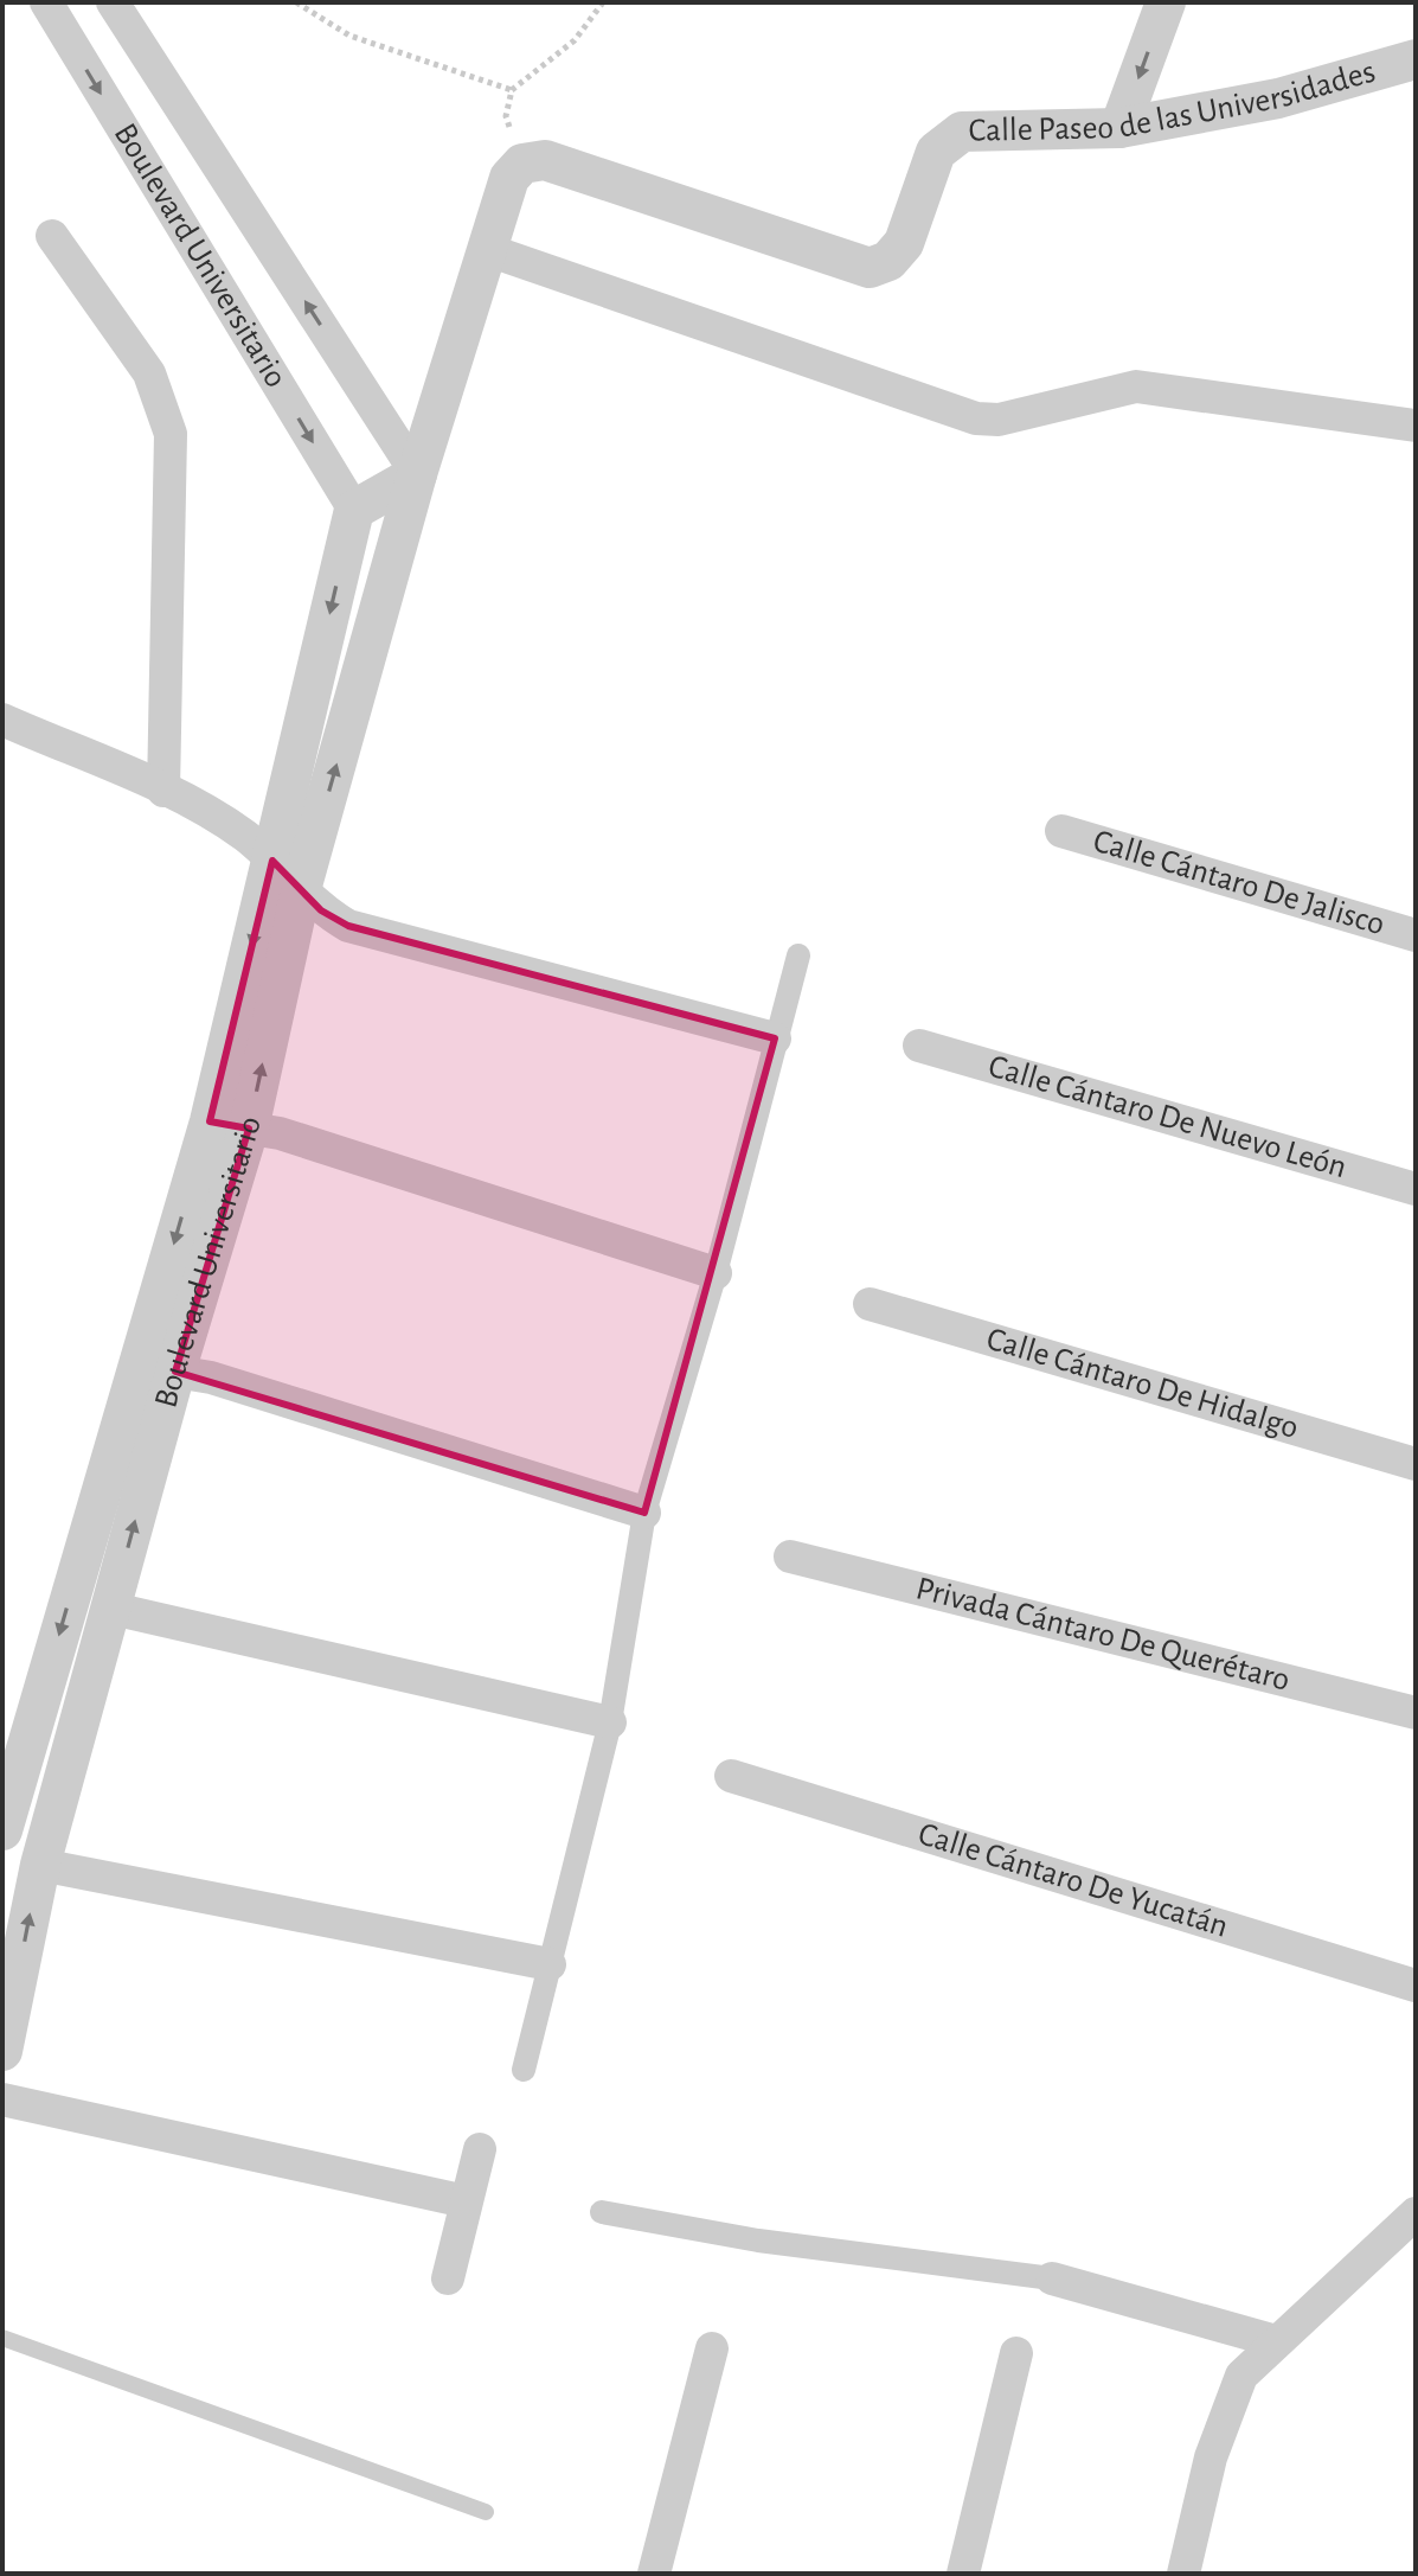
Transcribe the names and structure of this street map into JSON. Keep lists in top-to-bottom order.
{
  "streets": {
    "street": [
      "Calle Paseo de las Universidades",
      "Boulevard Universitario",
      "Calle Cántaro De Jalisco",
      "Calle Cántaro De Nuevo León",
      "Calle Cántaro De Hidalgo",
      "Privada Cántaro De Querétaro",
      "Calle Cántaro De Yucatán"
    ]
  }
}
